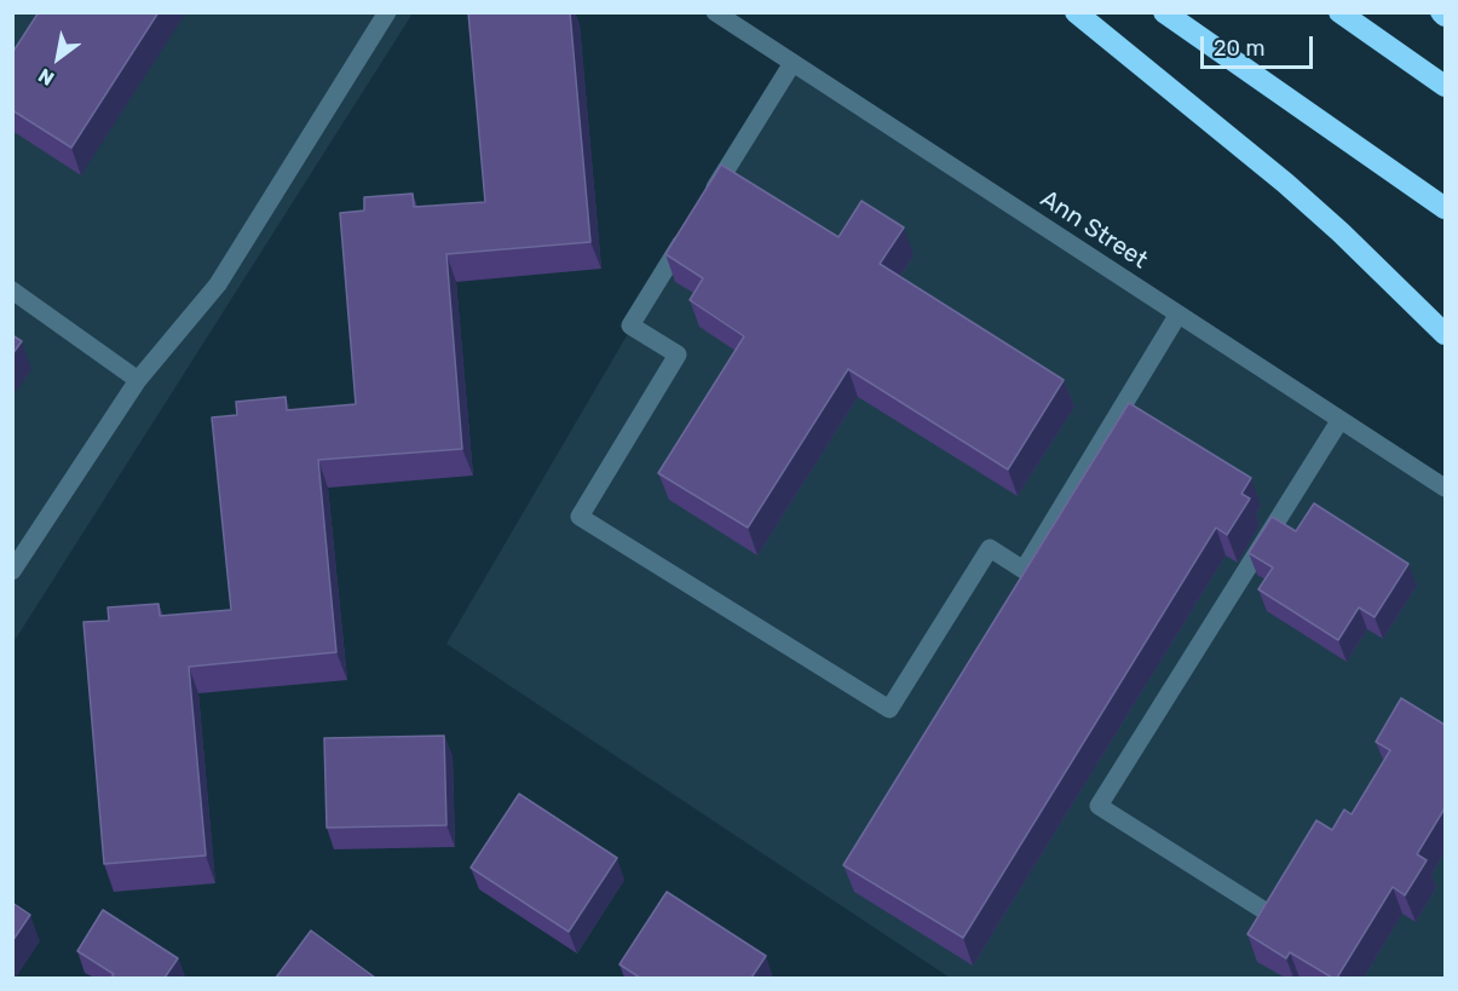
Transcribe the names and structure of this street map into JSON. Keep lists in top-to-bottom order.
{
  "streets": {
    "street": ["Ann Street"]
  },
  "scale_bar": "20 m",
  "north": "bottom left"
}
